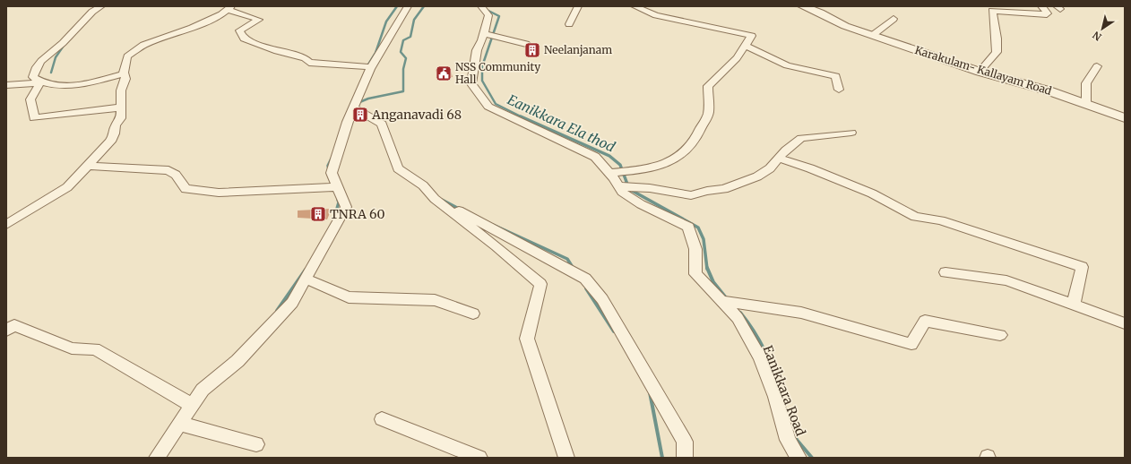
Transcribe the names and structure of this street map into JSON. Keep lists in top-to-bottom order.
{
  "streets": {
    "street": ["Karakulam- Kallayam Road", "Eanikkara Road"]
  },
  "water": ["Eanikkara Ela thod"],
  "places": {
    "building": ["Neelanjanam", "Anganavadi 68", "TNRA 60"],
    "public building": ["NSS Community Hall"]
  },
  "north": "bottom left"
}
